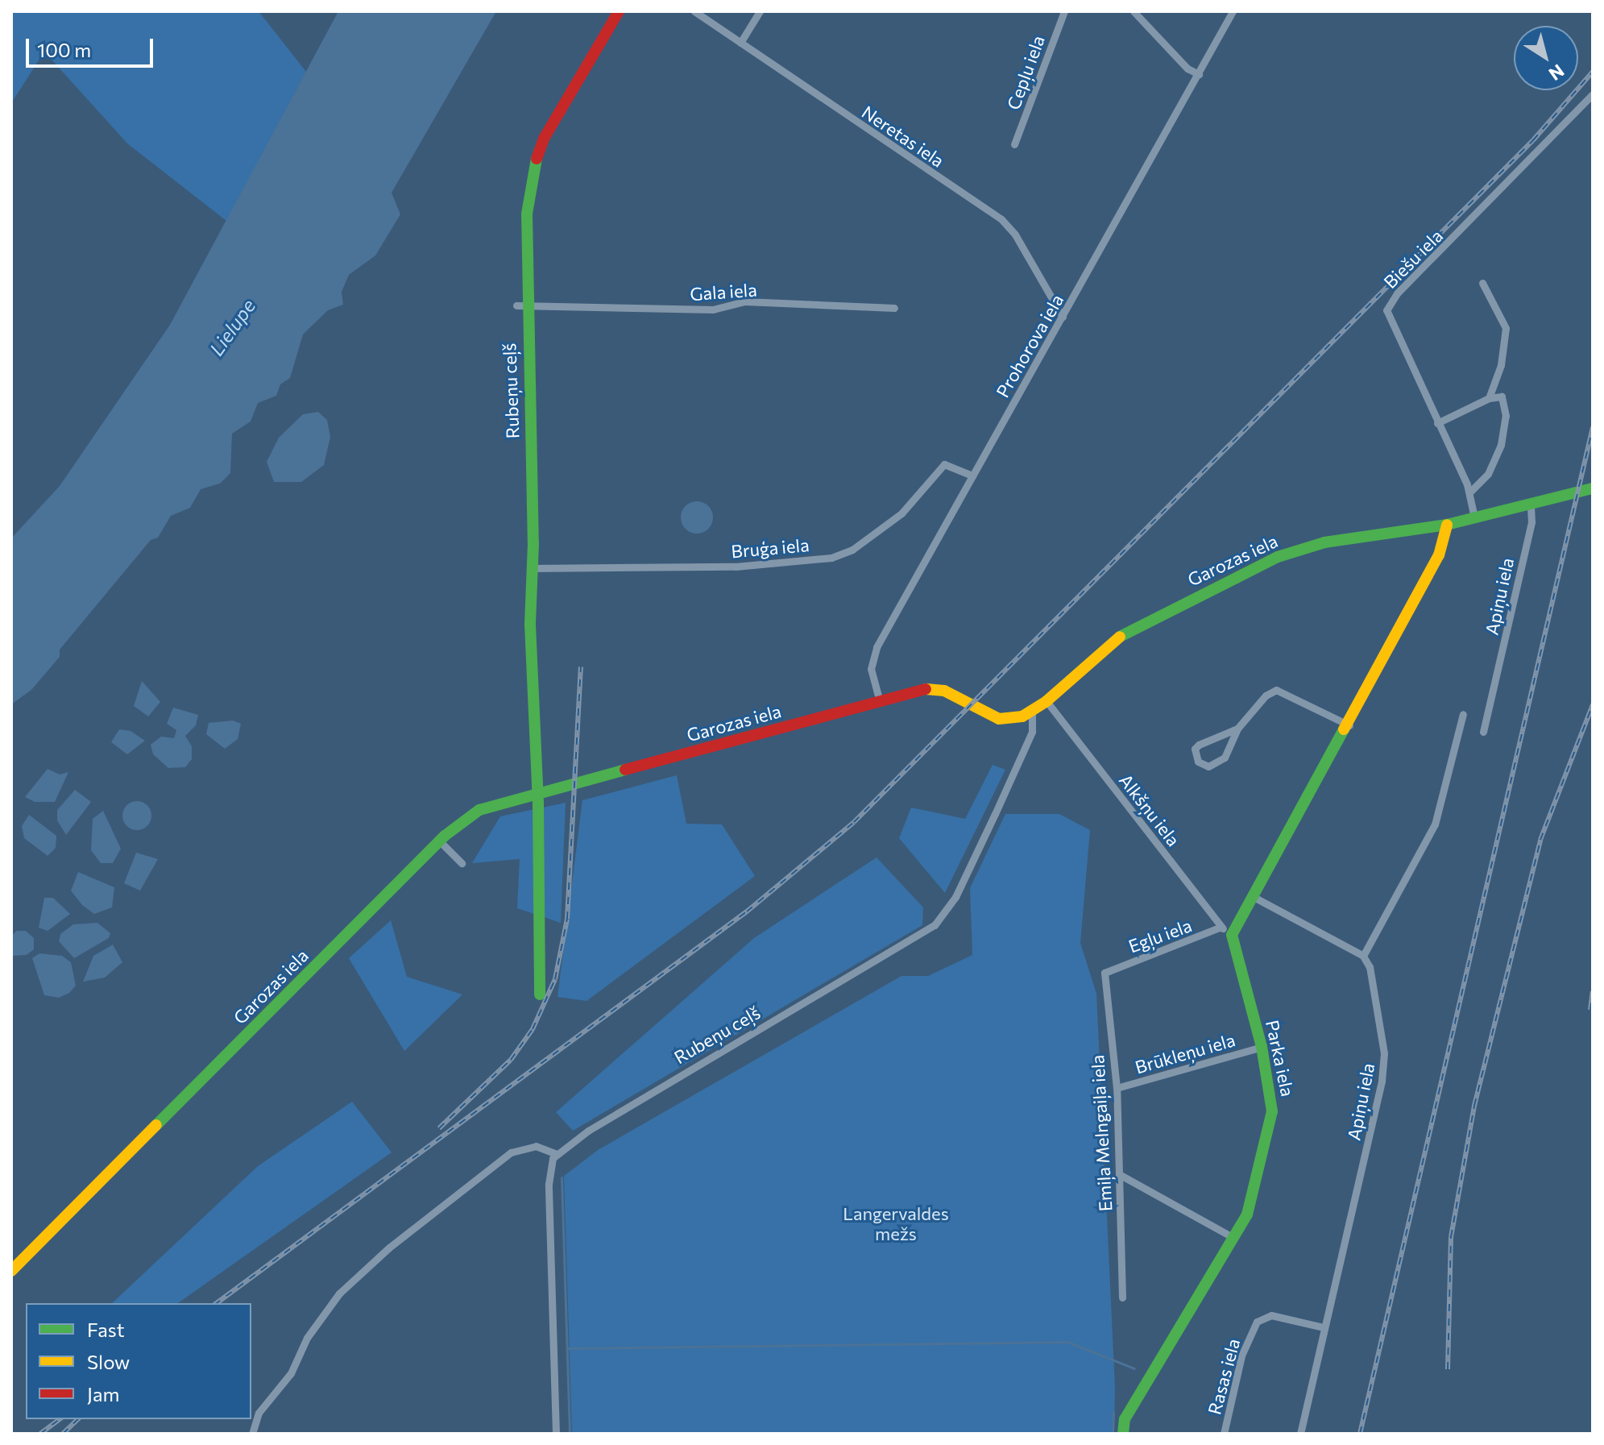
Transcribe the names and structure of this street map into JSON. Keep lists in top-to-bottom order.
{
  "streets": {
    "street": [
      "Cepļu iela",
      "Neretas iela",
      "Biešu iela",
      "Gala iela",
      "Prohorova iela",
      "Rubeņu ceļš",
      "Bruģa iela",
      "Garozas iela",
      "Apiņu iela",
      "Alkšņu iela",
      "Egļu iela",
      "Brūkleņu iela",
      "Parka iela",
      "Emiļa Melngaiļa iela",
      "Rasas iela"
    ]
  },
  "crossings": [
    ["Neretas iela", "Prohorova iela"],
    ["Biešu iela", "Garozas iela"],
    ["Gala iela", "Rubeņu ceļš"],
    ["Prohorova iela", "Bruģa iela"],
    ["Prohorova iela", "Garozas iela"],
    ["Rubeņu ceļš", "Bruģa iela"],
    ["Rubeņu ceļš", "Garozas iela"],
    ["Garozas iela", "Apiņu iela"],
    ["Garozas iela", "Alkšņu iela"],
    ["Apiņu iela", "Rasas iela"],
    ["Alkšņu iela", "Egļu iela"],
    ["Alkšņu iela", "Parka iela"],
    ["Egļu iela", "Emiļa Melngaiļa iela"],
    ["Brūkleņu iela", "Parka iela"],
    ["Brūkleņu iela", "Emiļa Melngaiļa iela"]
  ],
  "water": ["Lielupe"],
  "parks": ["Langervaldes mežs"],
  "legend": ["Fast", "Slow", "Jam"],
  "scale_bar": "100 m",
  "north": "bottom right"
}
